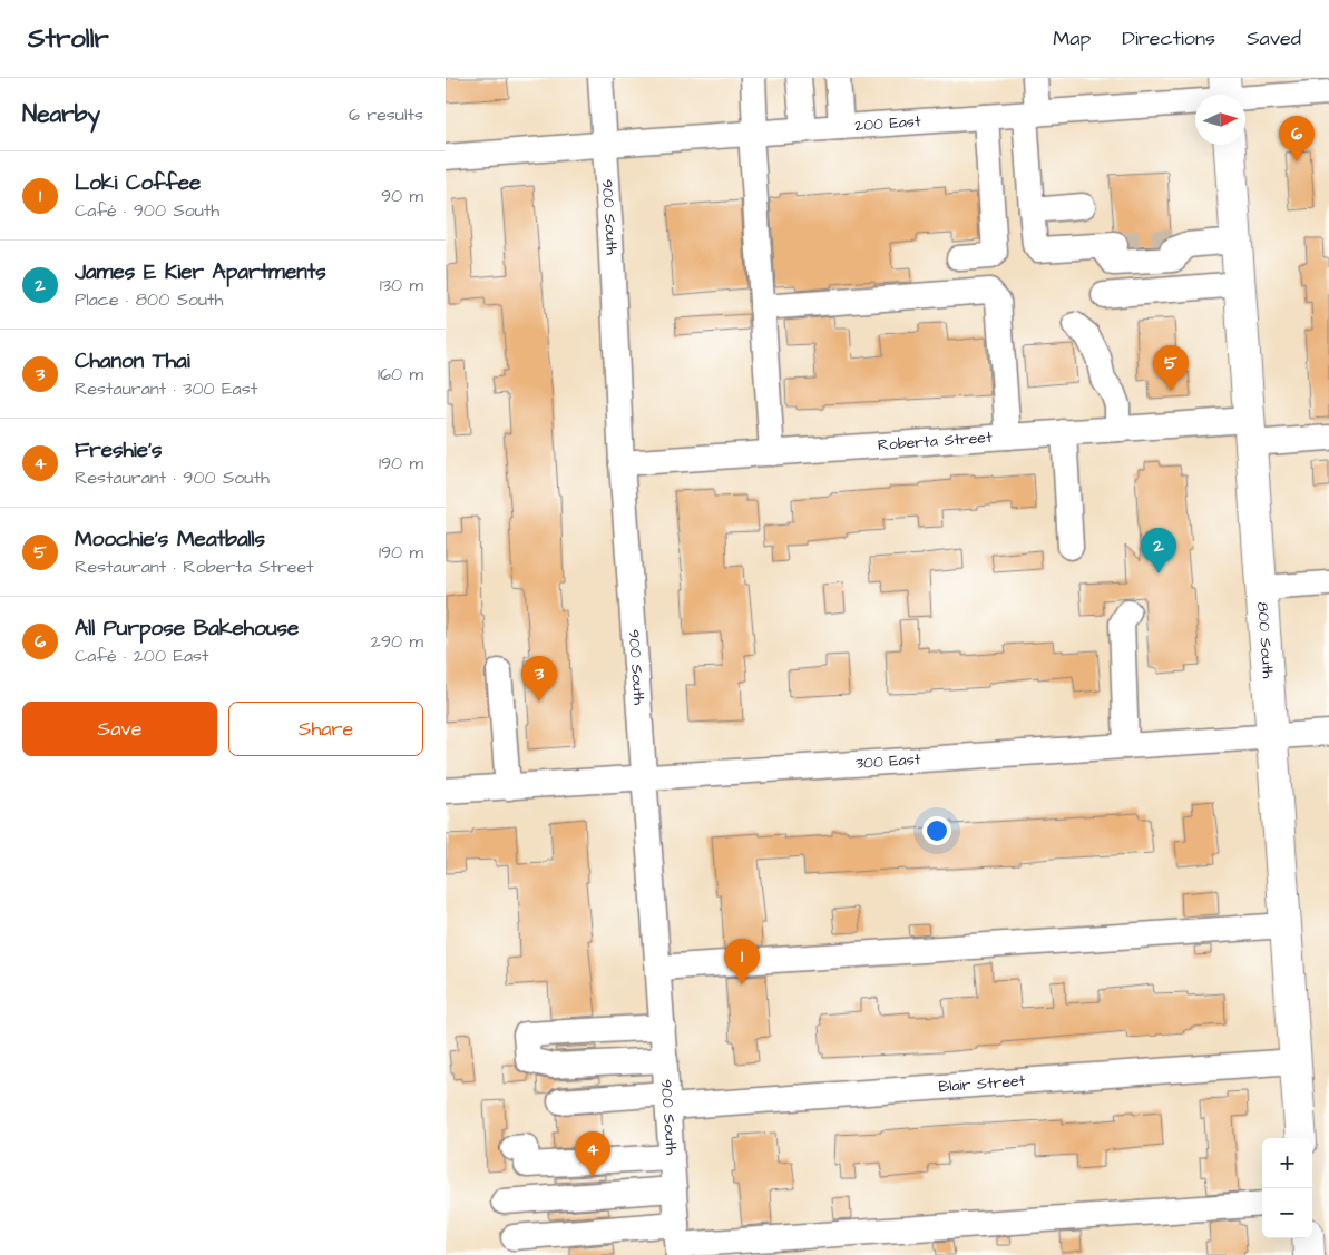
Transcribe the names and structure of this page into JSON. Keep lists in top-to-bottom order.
{
  "streets": {
    "main road": ["800 South"],
    "street": [
      "200 East",
      "900 South",
      "Roberta Street",
      "300 East",
      "Blair Street"
    ]
  },
  "crossings": [
    ["200 East", "900 South"],
    ["900 South", "Roberta Street"],
    ["900 South", "300 East"],
    ["900 South", "Blair Street"],
    ["Roberta Street", "800 South"],
    ["800 South", "300 East"],
    ["800 South", "Blair Street"]
  ],
  "north": "right",
  "page": {
    "header": "Strollr",
    "nav": ["Map", "Directions", "Saved"],
    "heading": ["Nearby", "6 results"],
    "pins": [
      "6",
      "5",
      "2",
      "3",
      "1",
      "4"
    ],
    "list": [
      {
        "mark": "1",
        "name": "Loki Coffee",
        "note": "Café · 900 South",
        "value": "90 m"
      },
      {
        "mark": "2",
        "name": "James E Kier Apartments",
        "note": "Place · 800 South",
        "value": "130 m"
      },
      {
        "mark": "3",
        "name": "Chanon Thai",
        "note": "Restaurant · 300 East",
        "value": "160 m"
      },
      {
        "mark": "4",
        "name": "Freshie's",
        "note": "Restaurant · 900 South",
        "value": "190 m"
      },
      {
        "mark": "5",
        "name": "Moochie's Meatballs",
        "note": "Restaurant · Roberta Street",
        "value": "190 m"
      },
      {
        "mark": "6",
        "name": "All Purpose Bakehouse",
        "note": "Café · 200 East",
        "value": "290 m"
      }
    ],
    "buttons": ["Save", "Share"],
    "map_buttons": ["+", "−"]
  }
}
